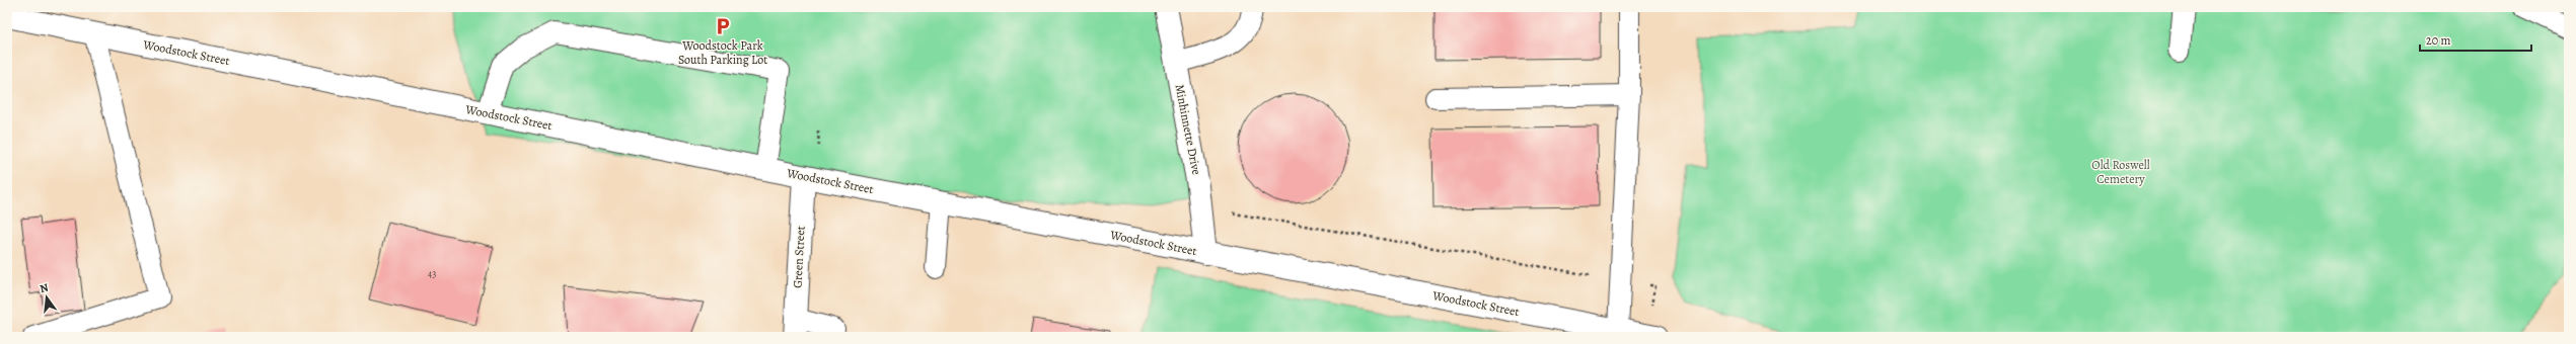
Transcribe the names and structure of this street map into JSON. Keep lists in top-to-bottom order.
{
  "streets": {
    "street": ["Woodstock Street", "Minhinnette Drive", "Green Street"]
  },
  "crossings": [
    ["Woodstock Street", "Minhinnette Drive"],
    ["Woodstock Street", "Green Street"]
  ],
  "parks": ["Old Roswell Cemetery"],
  "places": {
    "parking": ["Woodstock Park South Parking Lot"]
  },
  "house_numbers": ["43"],
  "scale_bar": "20 m",
  "north": "top"
}
